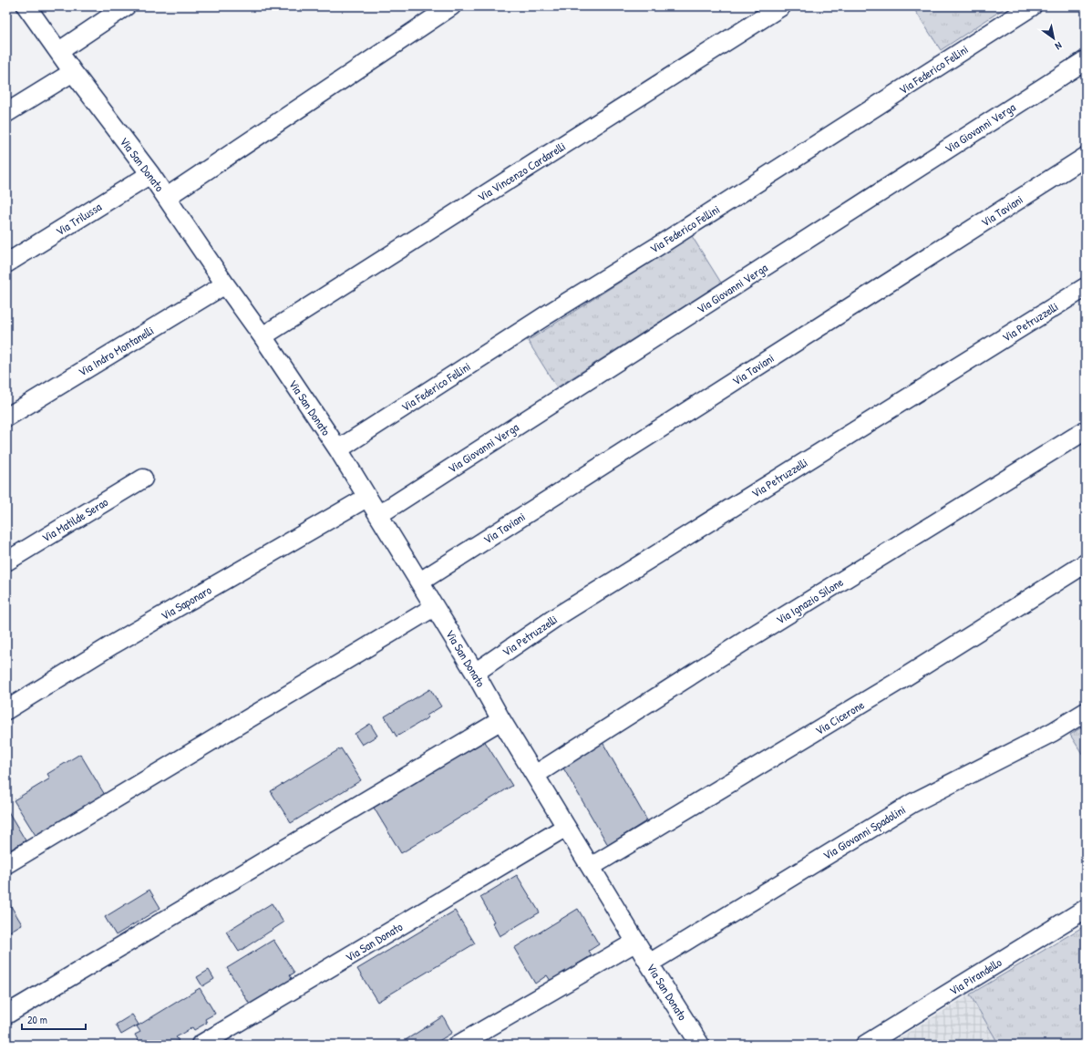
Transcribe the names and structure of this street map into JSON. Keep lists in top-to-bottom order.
{
  "streets": {
    "street": [
      "Via Federico Fellini",
      "Via Giovanni Verga",
      "Via San Donato",
      "Via Vincenzo Cardarelli",
      "Via Taviani",
      "Via Trilussa",
      "Via Petruzzelli",
      "Via Indro Montanelli",
      "Via Matilde Serao",
      "Via Ignazio Silone",
      "Via Saponaro",
      "Via Cicerone",
      "Via Giovanni Spadolini",
      "Via Pirandello"
    ]
  },
  "crossings": [
    ["Via Federico Fellini", "Via San Donato"],
    ["Via Giovanni Verga", "Via San Donato"],
    ["Via San Donato", "Via Vincenzo Cardarelli"],
    ["Via San Donato", "Via Taviani"],
    ["Via San Donato", "Via Trilussa"],
    ["Via San Donato", "Via Petruzzelli"],
    ["Via San Donato", "Via Indro Montanelli"],
    ["Via San Donato", "Via Ignazio Silone"],
    ["Via San Donato", "Via Saponaro"],
    ["Via San Donato", "Via Cicerone"],
    ["Via San Donato", "Via Giovanni Spadolini"]
  ],
  "scale_bar": "20 m",
  "north": "bottom right"
}
